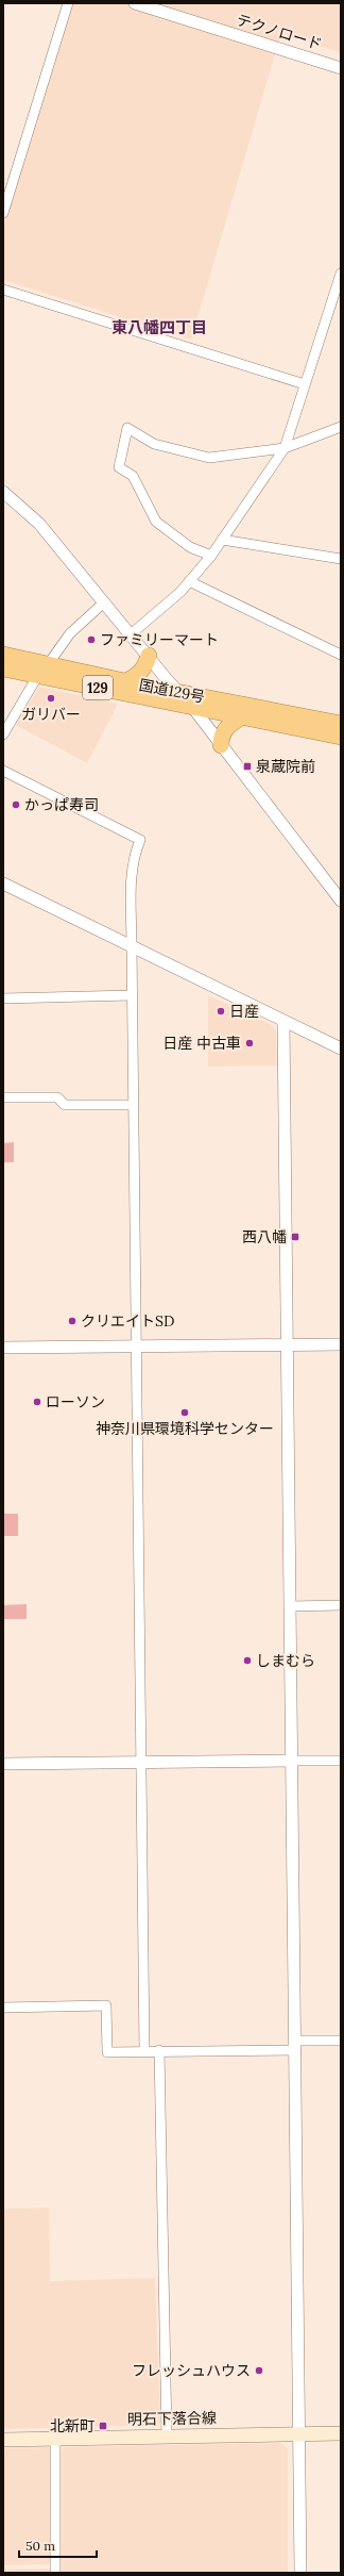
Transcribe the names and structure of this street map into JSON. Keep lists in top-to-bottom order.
{
  "streets": {
    "highway": ["129", "国道129号"],
    "main road": ["明石下落合線"],
    "street": ["テクノロード"]
  },
  "districts": ["東八幡四丁目"],
  "places": {
    "other": [
      "ファミリーマート",
      "ガリバー",
      "かっぱ寿司",
      "日産",
      "日産 中古車",
      "クリエイトSD",
      "ローソン",
      "神奈川県環境科学センター",
      "しまむら",
      "フレッシュハウス"
    ],
    "transit": ["泉蔵院前", "西八幡", "北新町"]
  },
  "scale_bar": "50 m"
}
